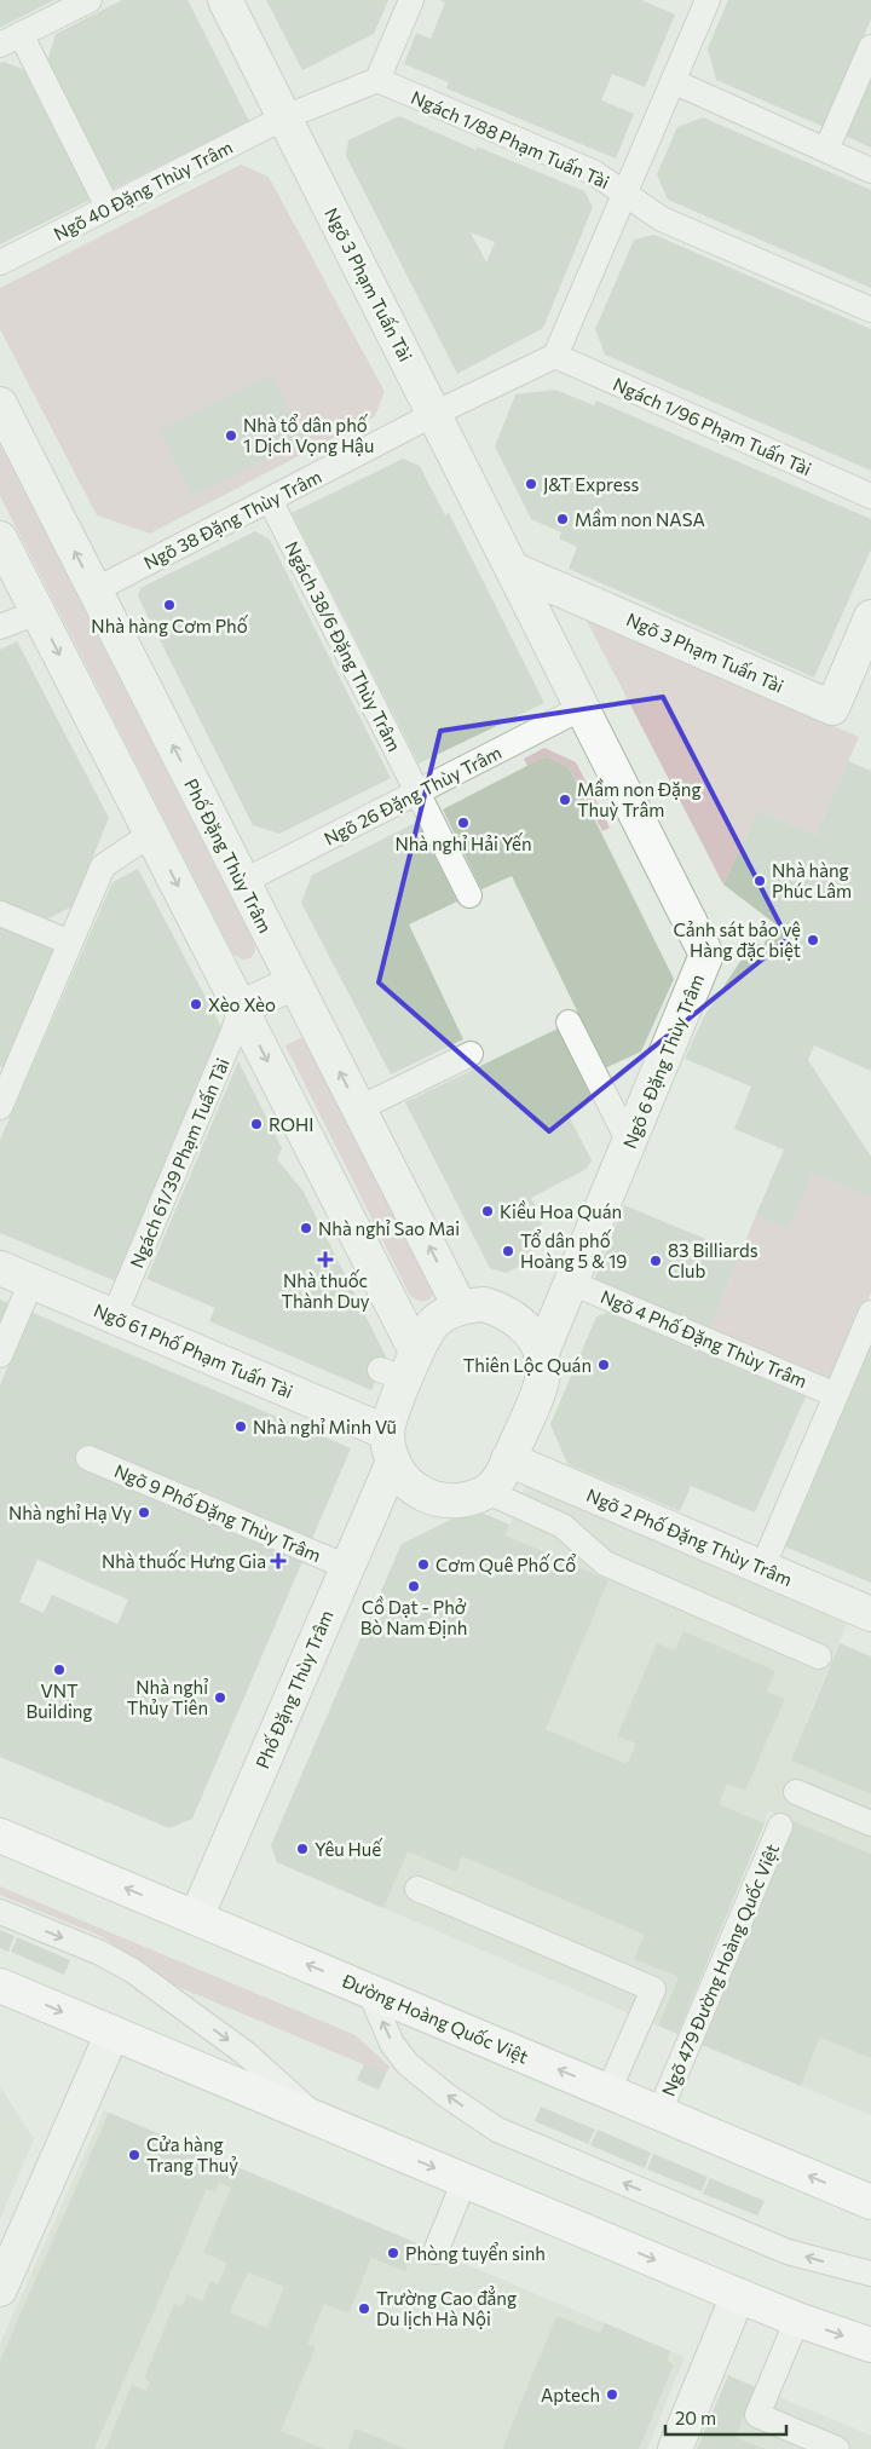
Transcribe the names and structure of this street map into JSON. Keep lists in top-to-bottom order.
{
  "streets": {
    "main road": ["Đường Hoàng Quốc Việt"],
    "street": [
      "Ngõ 3 Phạm Tuấn Tài",
      "Phố Đặng Thùy Trâm",
      "Ngõ 6 Đặng Thùy Trâm",
      "Ngõ 61 Phố Phạm Tuấn Tài",
      "Ngõ 2 Phố Đặng Thùy Trâm"
    ],
    "lane": [
      "Ngách 1/88 Phạm Tuấn Tài",
      "Ngõ 40 Đặng Thùy Trâm",
      "Ngách 1/96 Phạm Tuấn Tài",
      "Ngõ 38 Đặng Thùy Trâm",
      "Ngách 38/6 Đặng Thùy Trâm",
      "Ngõ 26 Đặng Thùy Trâm",
      "Ngách 61/39 Phạm Tuấn Tài",
      "Ngõ 4 Phố Đặng Thùy Trâm",
      "Ngõ 9 Phố Đặng Thùy Trâm",
      "Ngõ 479 Đường Hoàng Quốc Việt"
    ]
  },
  "crossings": [
    ["Ngách 1/88 Phạm Tuấn Tài", "Ngõ 40 Đặng Thùy Trâm"],
    ["Ngõ 40 Đặng Thùy Trâm", "Ngõ 3 Phạm Tuấn Tài"],
    ["Ngõ 3 Phạm Tuấn Tài", "Ngõ 38 Đặng Thùy Trâm"],
    ["Ngõ 3 Phạm Tuấn Tài", "Ngõ 26 Đặng Thùy Trâm"],
    ["Ngõ 3 Phạm Tuấn Tài", "Ngõ 6 Đặng Thùy Trâm"],
    ["Ngách 1/96 Phạm Tuấn Tài", "Ngõ 38 Đặng Thùy Trâm"],
    ["Ngõ 38 Đặng Thùy Trâm", "Ngách 38/6 Đặng Thùy Trâm"],
    ["Ngõ 38 Đặng Thùy Trâm", "Phố Đặng Thùy Trâm"],
    ["Ngách 38/6 Đặng Thùy Trâm", "Ngõ 26 Đặng Thùy Trâm"],
    ["Ngõ 26 Đặng Thùy Trâm", "Phố Đặng Thùy Trâm"],
    ["Ngõ 26 Đặng Thùy Trâm", "Ngõ 6 Đặng Thùy Trâm"],
    ["Phố Đặng Thùy Trâm", "Ngõ 6 Đặng Thùy Trâm"],
    ["Phố Đặng Thùy Trâm", "Ngõ 61 Phố Phạm Tuấn Tài"],
    ["Phố Đặng Thùy Trâm", "Ngõ 9 Phố Đặng Thùy Trâm"],
    ["Phố Đặng Thùy Trâm", "Ngõ 2 Phố Đặng Thùy Trâm"],
    ["Phố Đặng Thùy Trâm", "Đường Hoàng Quốc Việt"],
    ["Ngõ 6 Đặng Thùy Trâm", "Ngõ 4 Phố Đặng Thùy Trâm"],
    ["Ngõ 6 Đặng Thùy Trâm", "Ngõ 61 Phố Phạm Tuấn Tài"],
    ["Ngõ 6 Đặng Thùy Trâm", "Ngõ 2 Phố Đặng Thùy Trâm"],
    ["Ngách 61/39 Phạm Tuấn Tài", "Ngõ 61 Phố Phạm Tuấn Tài"],
    ["Ngõ 61 Phố Phạm Tuấn Tài", "Ngõ 2 Phố Đặng Thùy Trâm"],
    ["Ngõ 479 Đường Hoàng Quốc Việt", "Đường Hoàng Quốc Việt"]
  ],
  "places": {
    "other": [
      "Nhà tổ dân phố 1 Dịch Vọng Hậu",
      "J&T Express",
      "Mầm non NASA",
      "Nhà hàng Cơm Phố",
      "Mầm non Đặng Thuỳ Trâm",
      "Nhà nghỉ Hải Yến",
      "Nhà hàng Phúc Lâm",
      "Cảnh sát bảo vệ Hàng đặc biệt",
      "Xèo Xèo",
      "ROHI",
      "Kiều Hoa Quán",
      "Nhà nghỉ Sao Mai",
      "Tổ dân phố Hoàng 5 & 19",
      "83 Billiards Club",
      "Thiên Lộc Quán",
      "Nhà nghỉ Minh Vũ",
      "Nhà nghỉ Hạ Vy",
      "Cơm Quê Phố Cổ",
      "Cồ Dạt - Phở Bò Nam Định",
      "VNT Building",
      "Nhà nghỉ Thủy Tiên",
      "Yêu Huế",
      "Cửa hàng Trang Thuỷ",
      "Phòng tuyển sinh",
      "Trường Cao đẳng Du lịch Hà Nội",
      "Aptech"
    ],
    "health": ["Nhà thuốc Thành Duy", "Nhà thuốc Hưng Gia"]
  },
  "scale_bar": "20 m"
}
